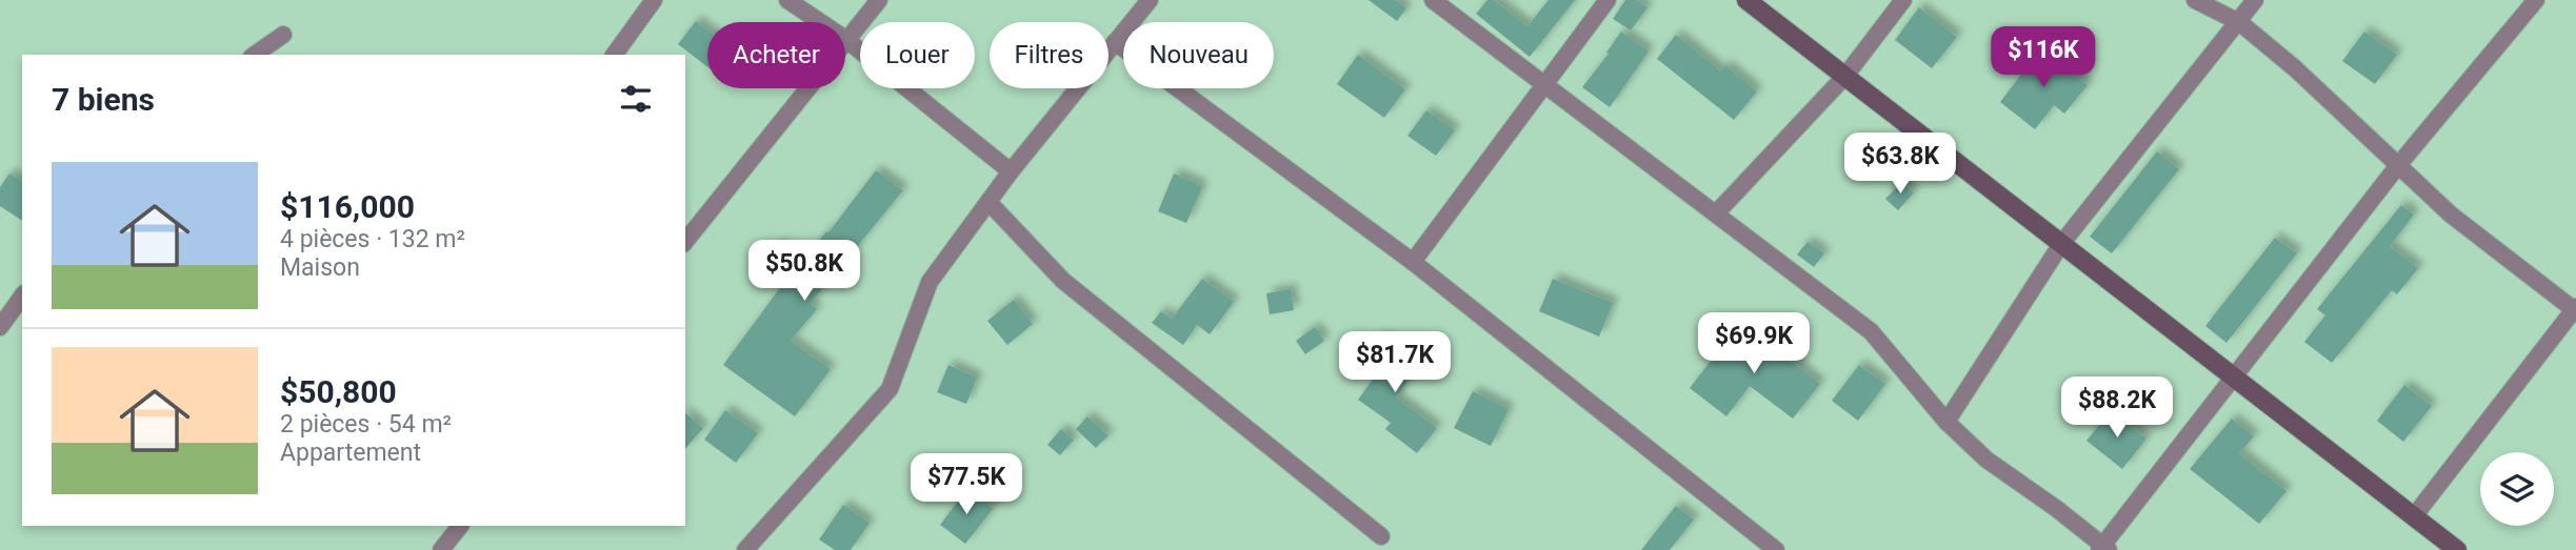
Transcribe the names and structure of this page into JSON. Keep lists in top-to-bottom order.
{
  "page": {
    "chip": [
      "Acheter",
      "Louer",
      "Filtres",
      "Nouveau"
    ],
    "price": [
      "$116K",
      "$63.8K",
      "$50.8K",
      "$69.9K",
      "$81.7K",
      "$88.2K",
      "$77.5K"
    ],
    "heading": "7 biens",
    "list": [
      {
        "name": "$116,000",
        "note": "4 pièces · 132 m² · Maison"
      },
      {
        "name": "$50,800",
        "note": "2 pièces · 54 m² · Appartement"
      }
    ]
  }
}
